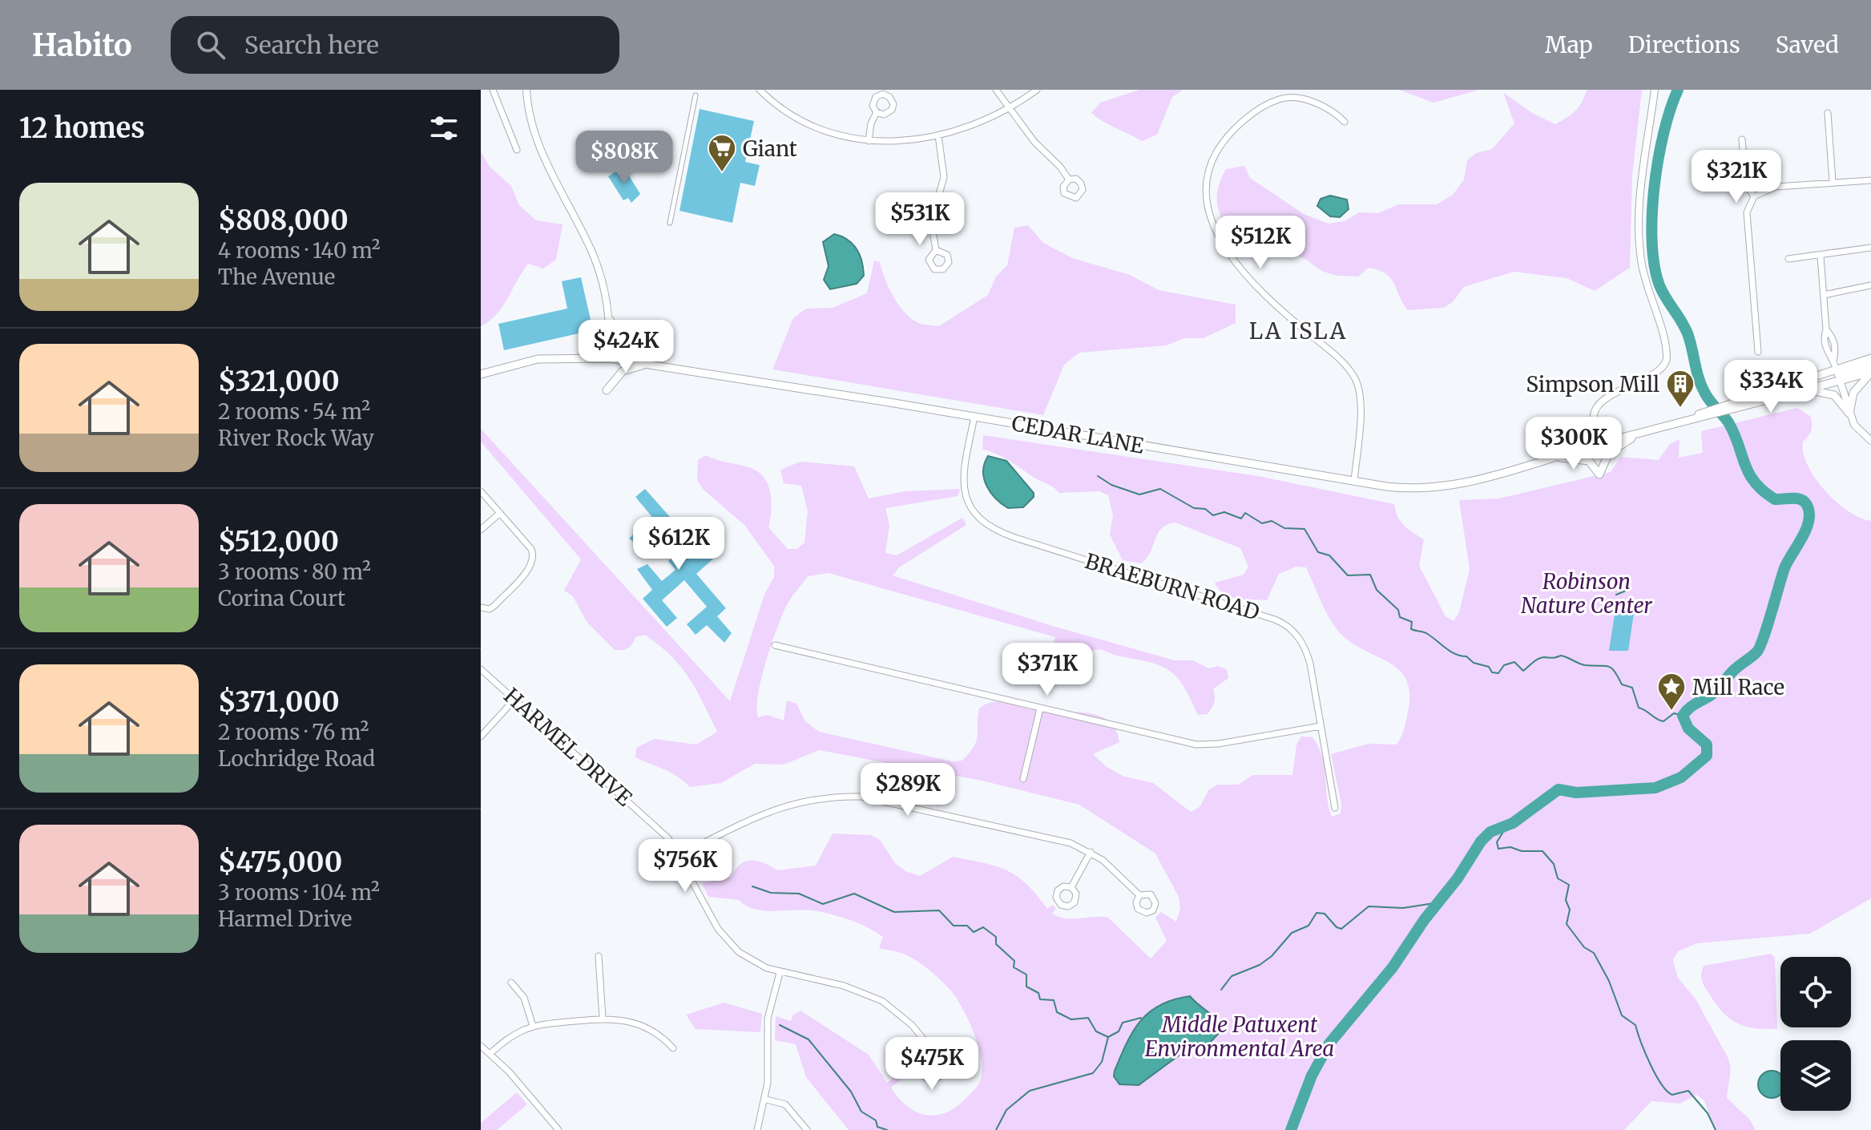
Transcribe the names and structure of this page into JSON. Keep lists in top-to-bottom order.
{
  "streets": {
    "main road": ["CEDAR LANE"],
    "street": ["BRAEBURN ROAD", "HARMEL DRIVE"]
  },
  "crossings": [
    ["CEDAR LANE", "BRAEBURN ROAD"]
  ],
  "districts": ["LA ISLA"],
  "parks": ["Robinson Nature Center", "Middle Patuxent Environmental Area"],
  "places": {
    "supermarket": ["Giant"],
    "building": ["Simpson Mill"],
    "place": ["Mill Race"]
  },
  "page": {
    "header": "Habito",
    "search": "Search here",
    "nav": ["Map", "Directions", "Saved"],
    "heading": "12 homes",
    "price": [
      "$808K",
      "$321K",
      "$531K",
      "$512K",
      "$424K",
      "$334K",
      "$300K",
      "$612K",
      "$371K",
      "$289K",
      "$756K",
      "$475K"
    ],
    "list": [
      {
        "name": "$808,000",
        "note": "4 rooms · 140 m² · The Avenue"
      },
      {
        "name": "$321,000",
        "note": "2 rooms · 54 m² · River Rock Way"
      },
      {
        "name": "$512,000",
        "note": "3 rooms · 80 m² · Corina Court"
      },
      {
        "name": "$371,000",
        "note": "2 rooms · 76 m² · Lochridge Road"
      },
      {
        "name": "$475,000",
        "note": "3 rooms · 104 m² · Harmel Drive"
      }
    ]
  }
}
